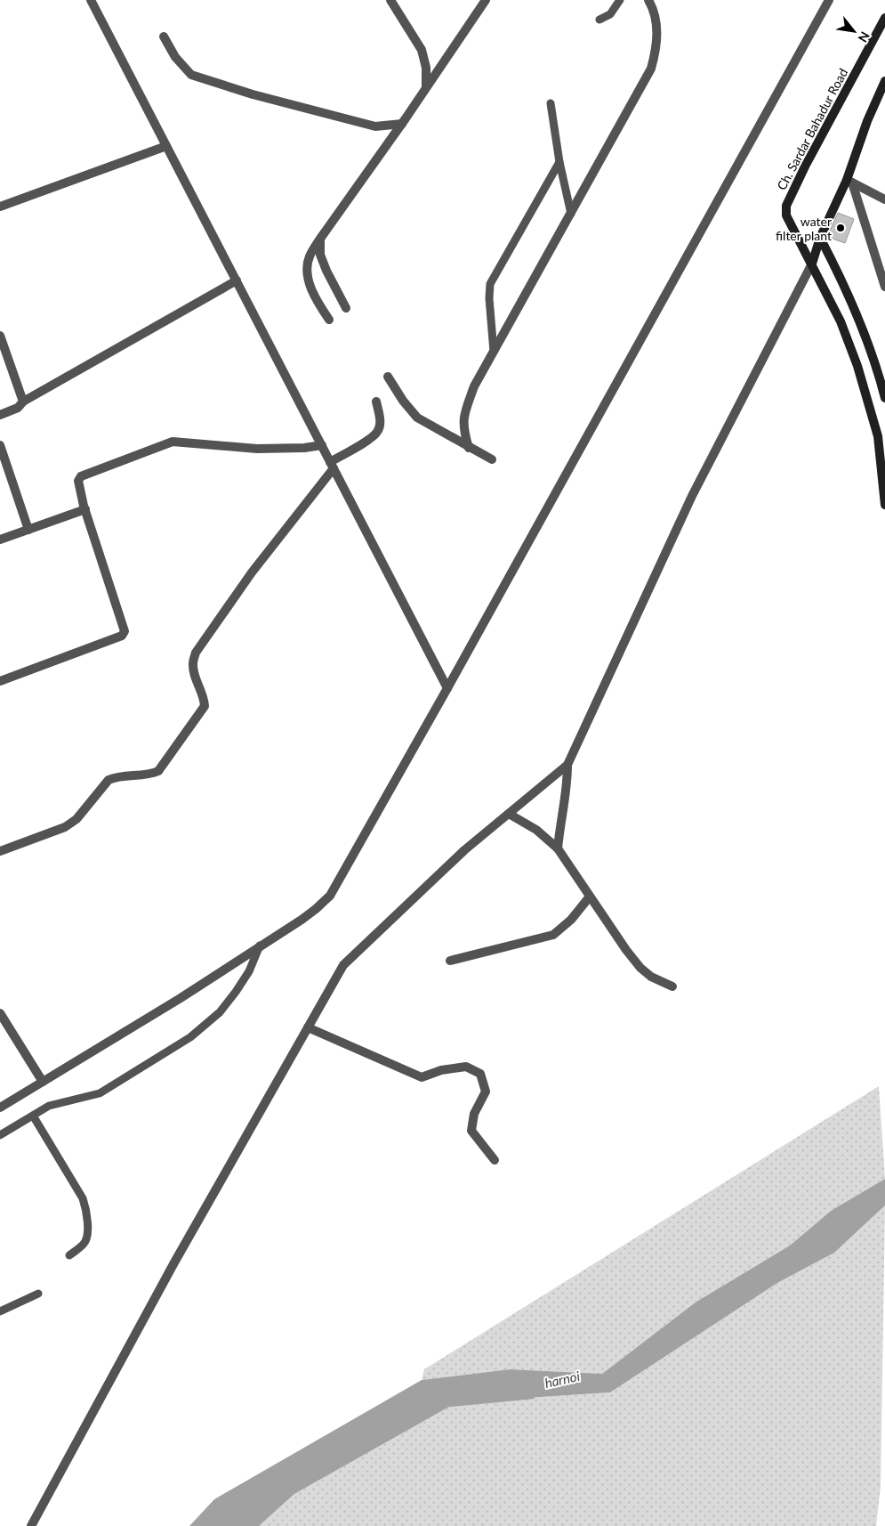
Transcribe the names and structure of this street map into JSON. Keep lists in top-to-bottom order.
{
  "streets": {
    "main road": ["Ch. Sardar Bahadur Road"]
  },
  "water": ["harnoi"],
  "places": ["water filter plant"],
  "north": "bottom right"
}
